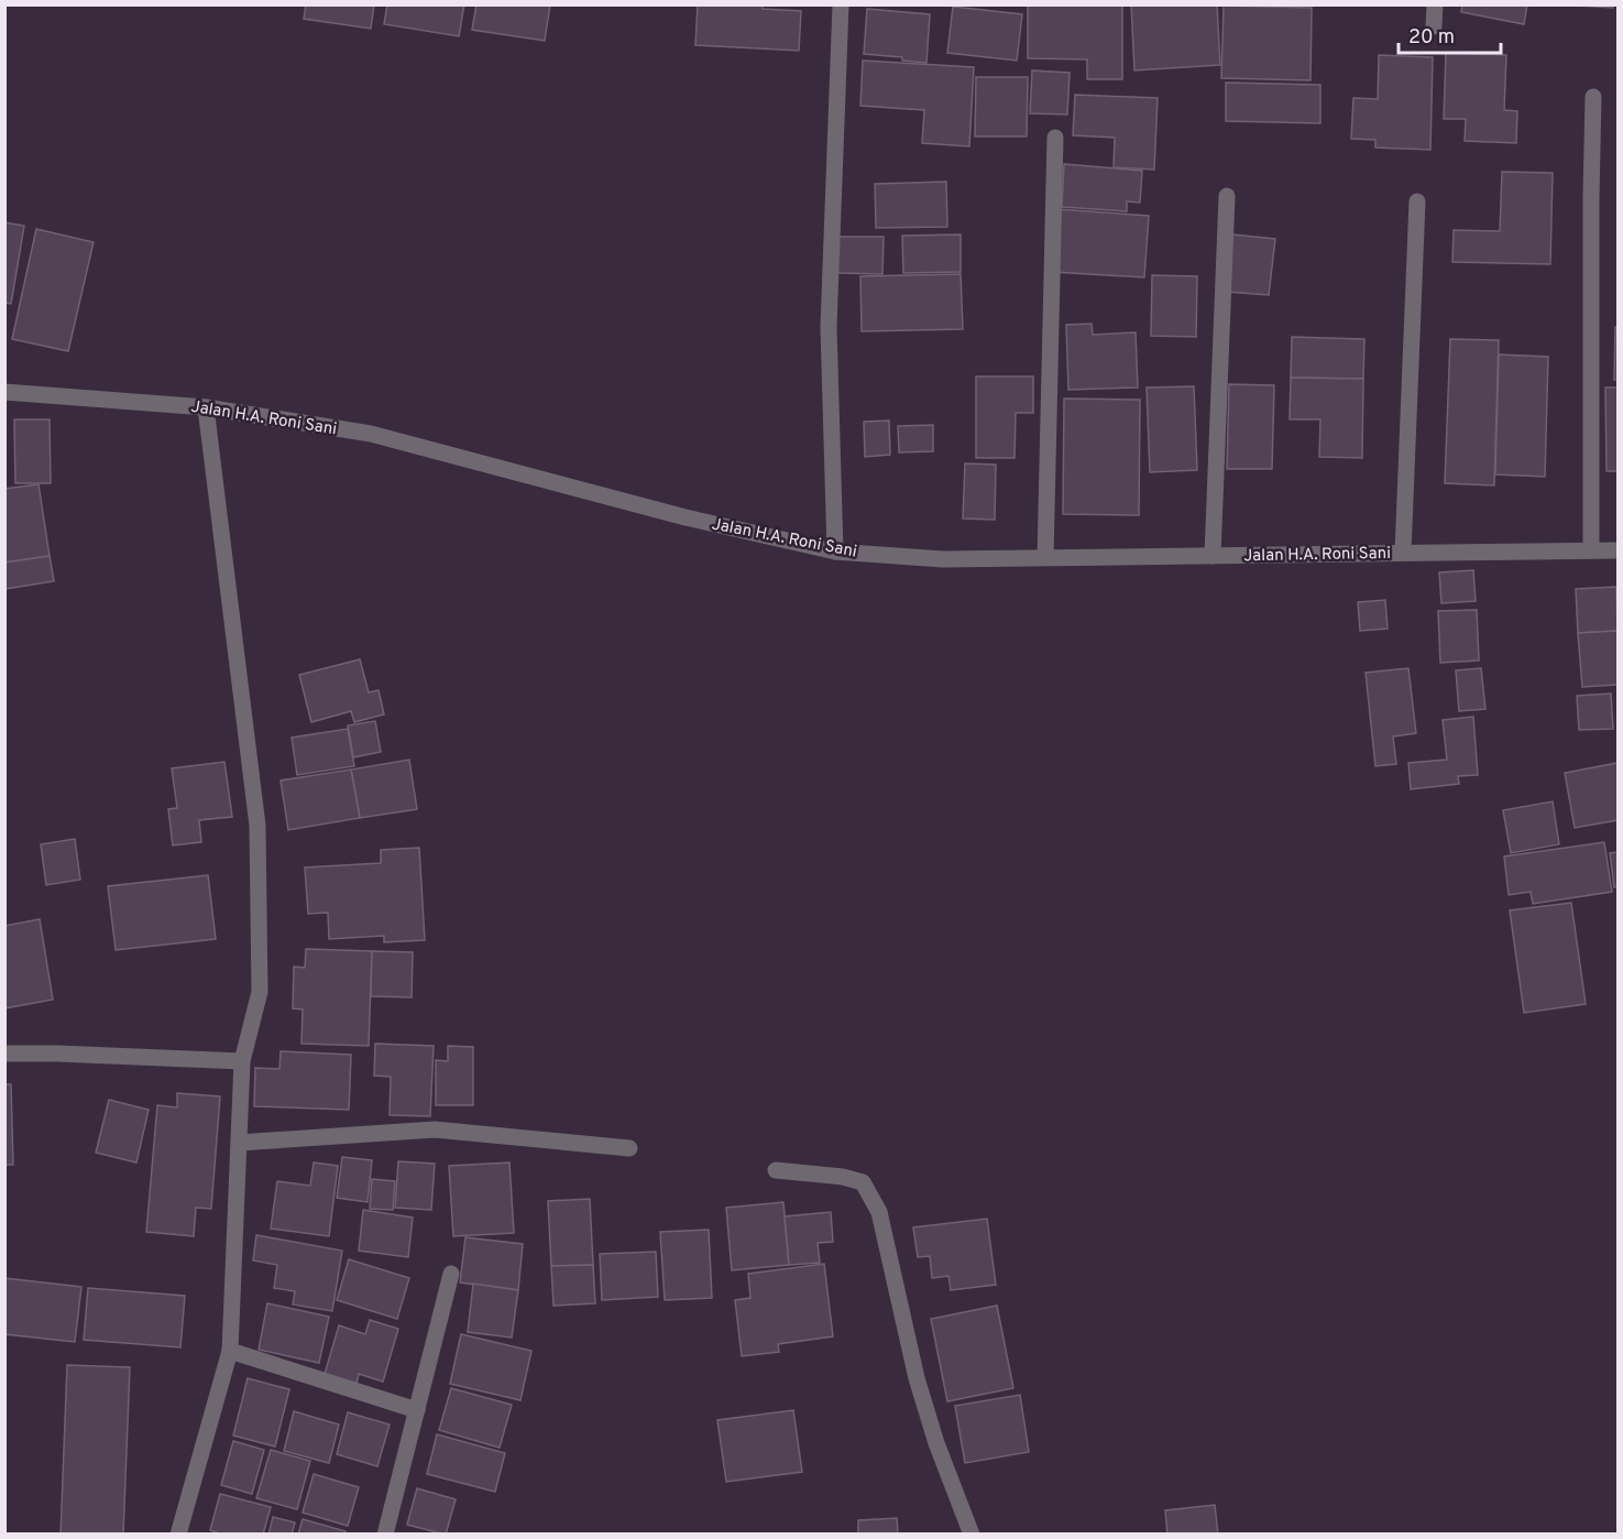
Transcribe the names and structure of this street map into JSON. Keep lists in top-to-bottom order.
{
  "streets": {
    "street": ["Jalan H.A. Roni Sani"]
  },
  "scale_bar": "20 m"
}
